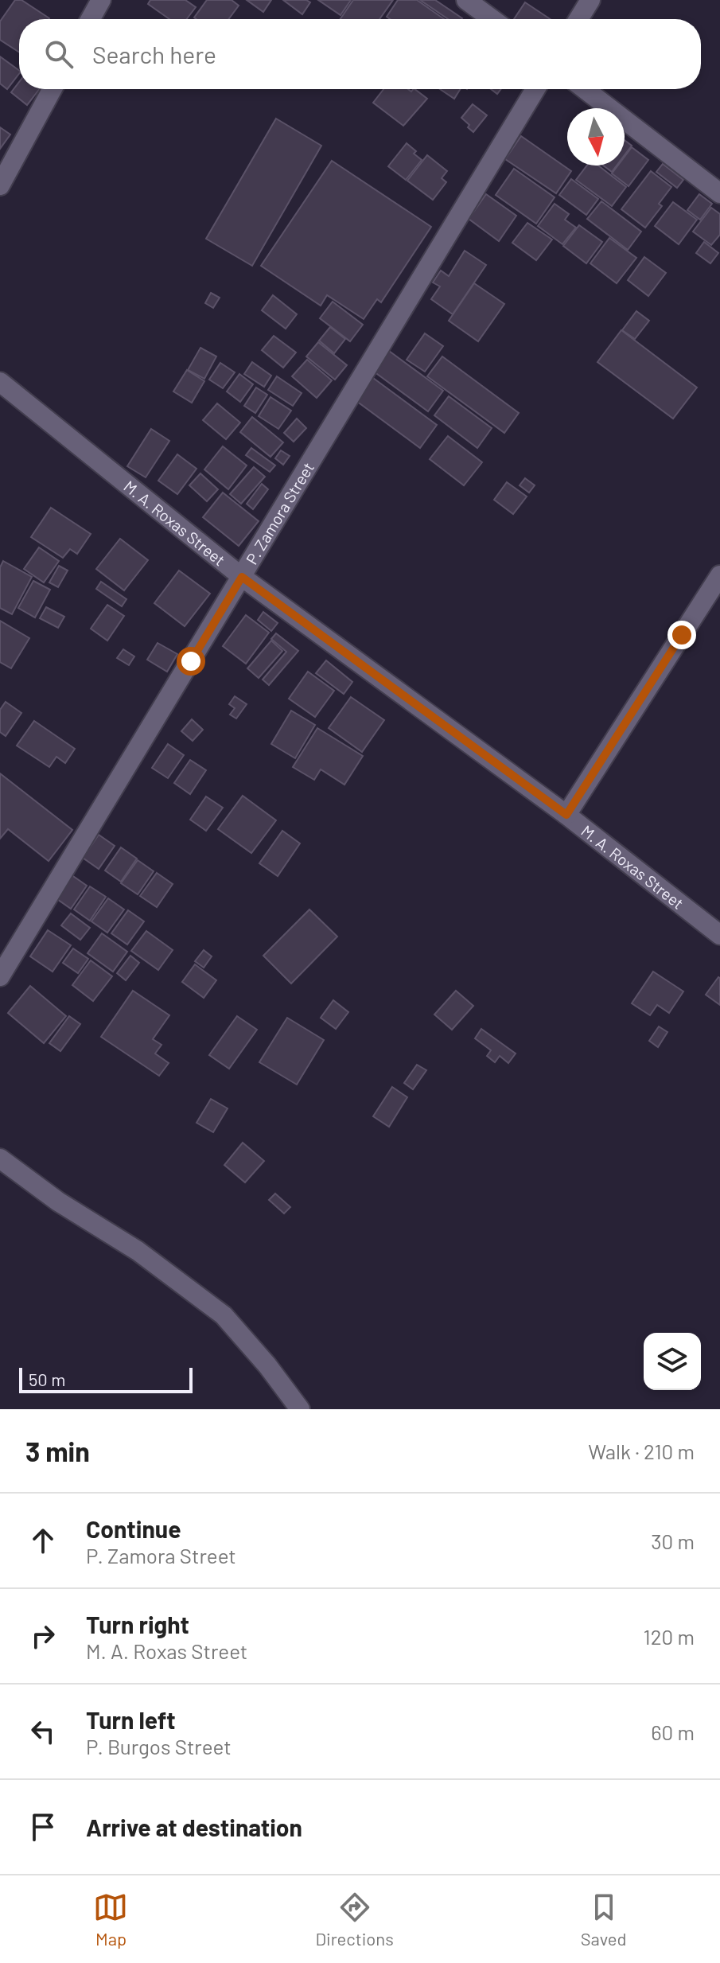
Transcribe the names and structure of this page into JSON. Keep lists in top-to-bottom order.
{
  "streets": {
    "street": ["P. Zamora Street", "M. A. Roxas Street"]
  },
  "crossings": [
    ["P. Zamora Street", "M. A. Roxas Street"]
  ],
  "scale_bar": "50 m",
  "north": "bottom",
  "page": {
    "search": "Search here",
    "scale": "50 m",
    "heading": ["3 min", "Walk · 210 m"],
    "list": [
      ["Continue", "P. Zamora Street", "30 m"],
      ["Turn right", "M. A. Roxas Street", "120 m"],
      ["Turn left", "P. Burgos Street", "60 m"],
      "Arrive at destination"
    ],
    "nav": ["Map", "Directions", "Saved"]
  }
}
